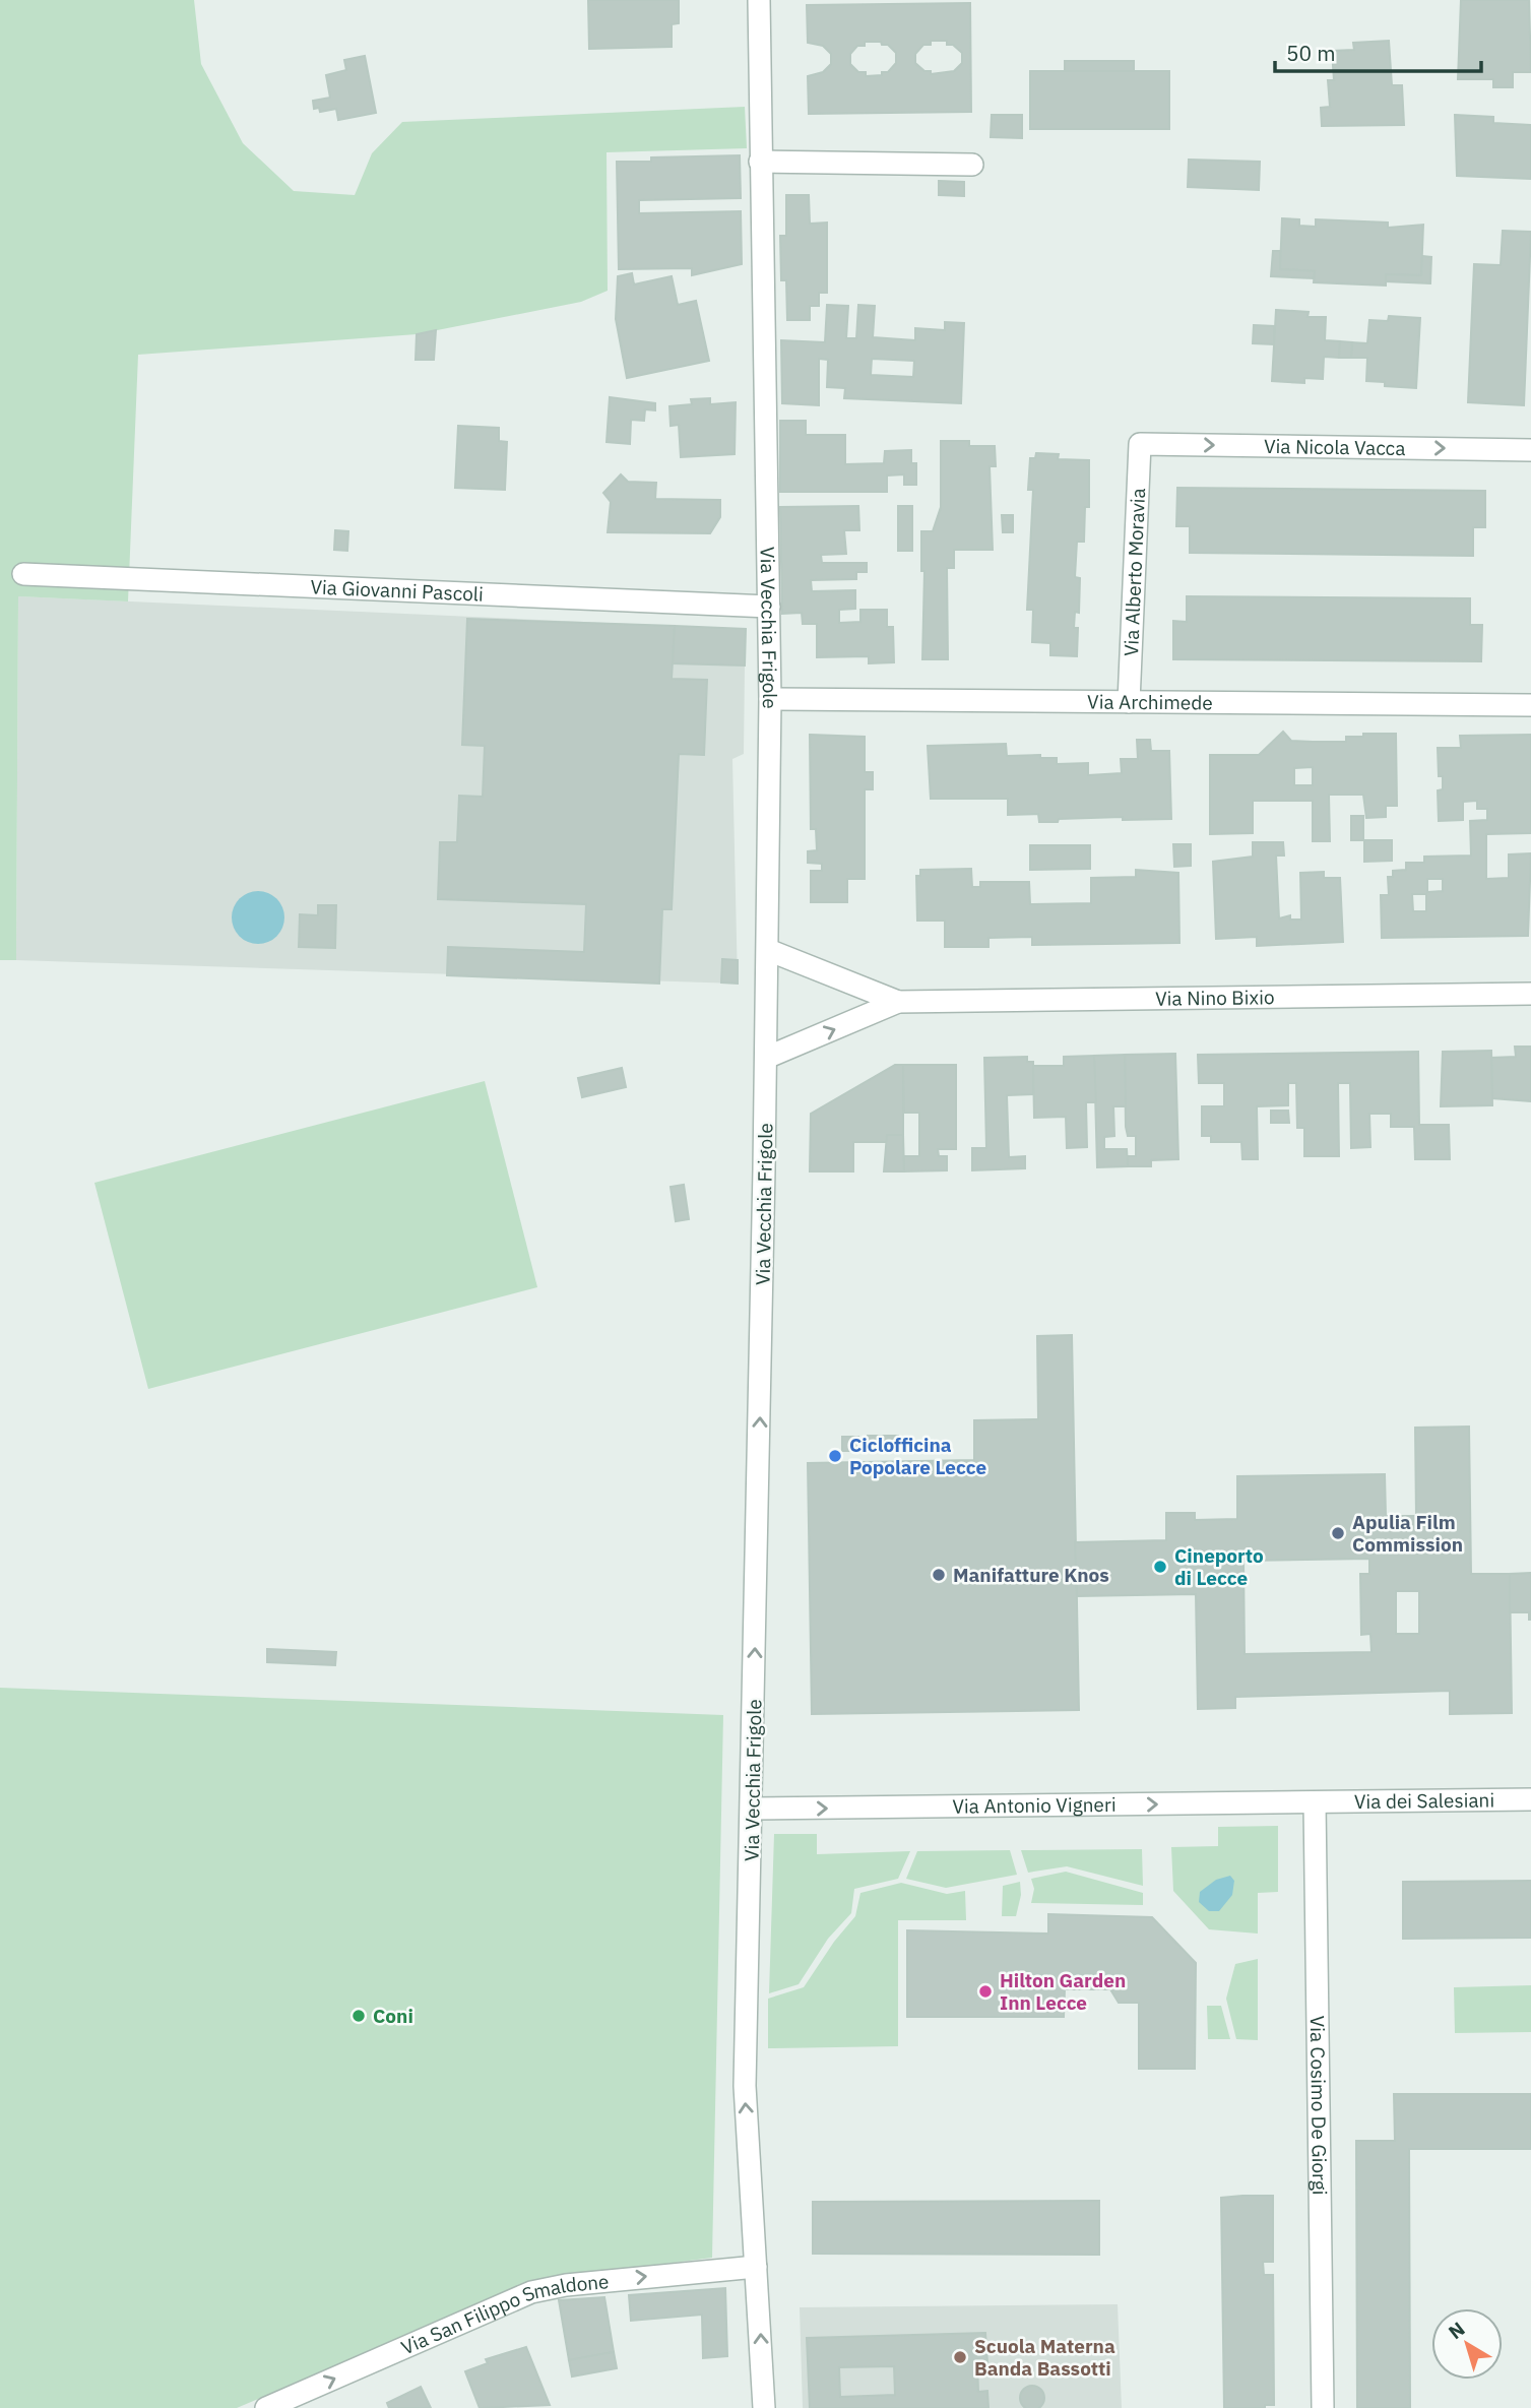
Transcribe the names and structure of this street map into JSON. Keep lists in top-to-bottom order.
{
  "streets": {
    "street": [
      "Via Nicola Vacca",
      "Via Alberto Moravia",
      "Via Giovanni Pascoli",
      "Via Vecchia Frigole",
      "Via Archimede",
      "Via Nino Bixio",
      "Via dei Salesiani",
      "Via Antonio Vigneri",
      "Via Cosimo De Giorgi",
      "Via San Filippo Smaldone"
    ]
  },
  "crossings": [
    ["Via Nicola Vacca", "Via Alberto Moravia"],
    ["Via Alberto Moravia", "Via Archimede"],
    ["Via Giovanni Pascoli", "Via Vecchia Frigole"],
    ["Via Vecchia Frigole", "Via Archimede"],
    ["Via Vecchia Frigole", "Via Nino Bixio"],
    ["Via Vecchia Frigole", "Via Antonio Vigneri"],
    ["Via Vecchia Frigole", "Via San Filippo Smaldone"],
    ["Via dei Salesiani", "Via Antonio Vigneri"],
    ["Via dei Salesiani", "Via Cosimo De Giorgi"],
    ["Via Antonio Vigneri", "Via Cosimo De Giorgi"]
  ],
  "one_way": [
    "Via Nicola Vacca",
    "Via Vecchia Frigole",
    "Via Antonio Vigneri",
    "Via San Filippo Smaldone"
  ],
  "places": [
    "Ciclofficina Popolare Lecce",
    "Apulia Film Commission",
    "Cineporto di Lecce",
    "Manifatture Knos",
    "Hilton Garden Inn Lecce",
    "Coni",
    "Scuola Materna Banda Bassotti"
  ],
  "scale_bar": "50 m",
  "north": "top left"
}
